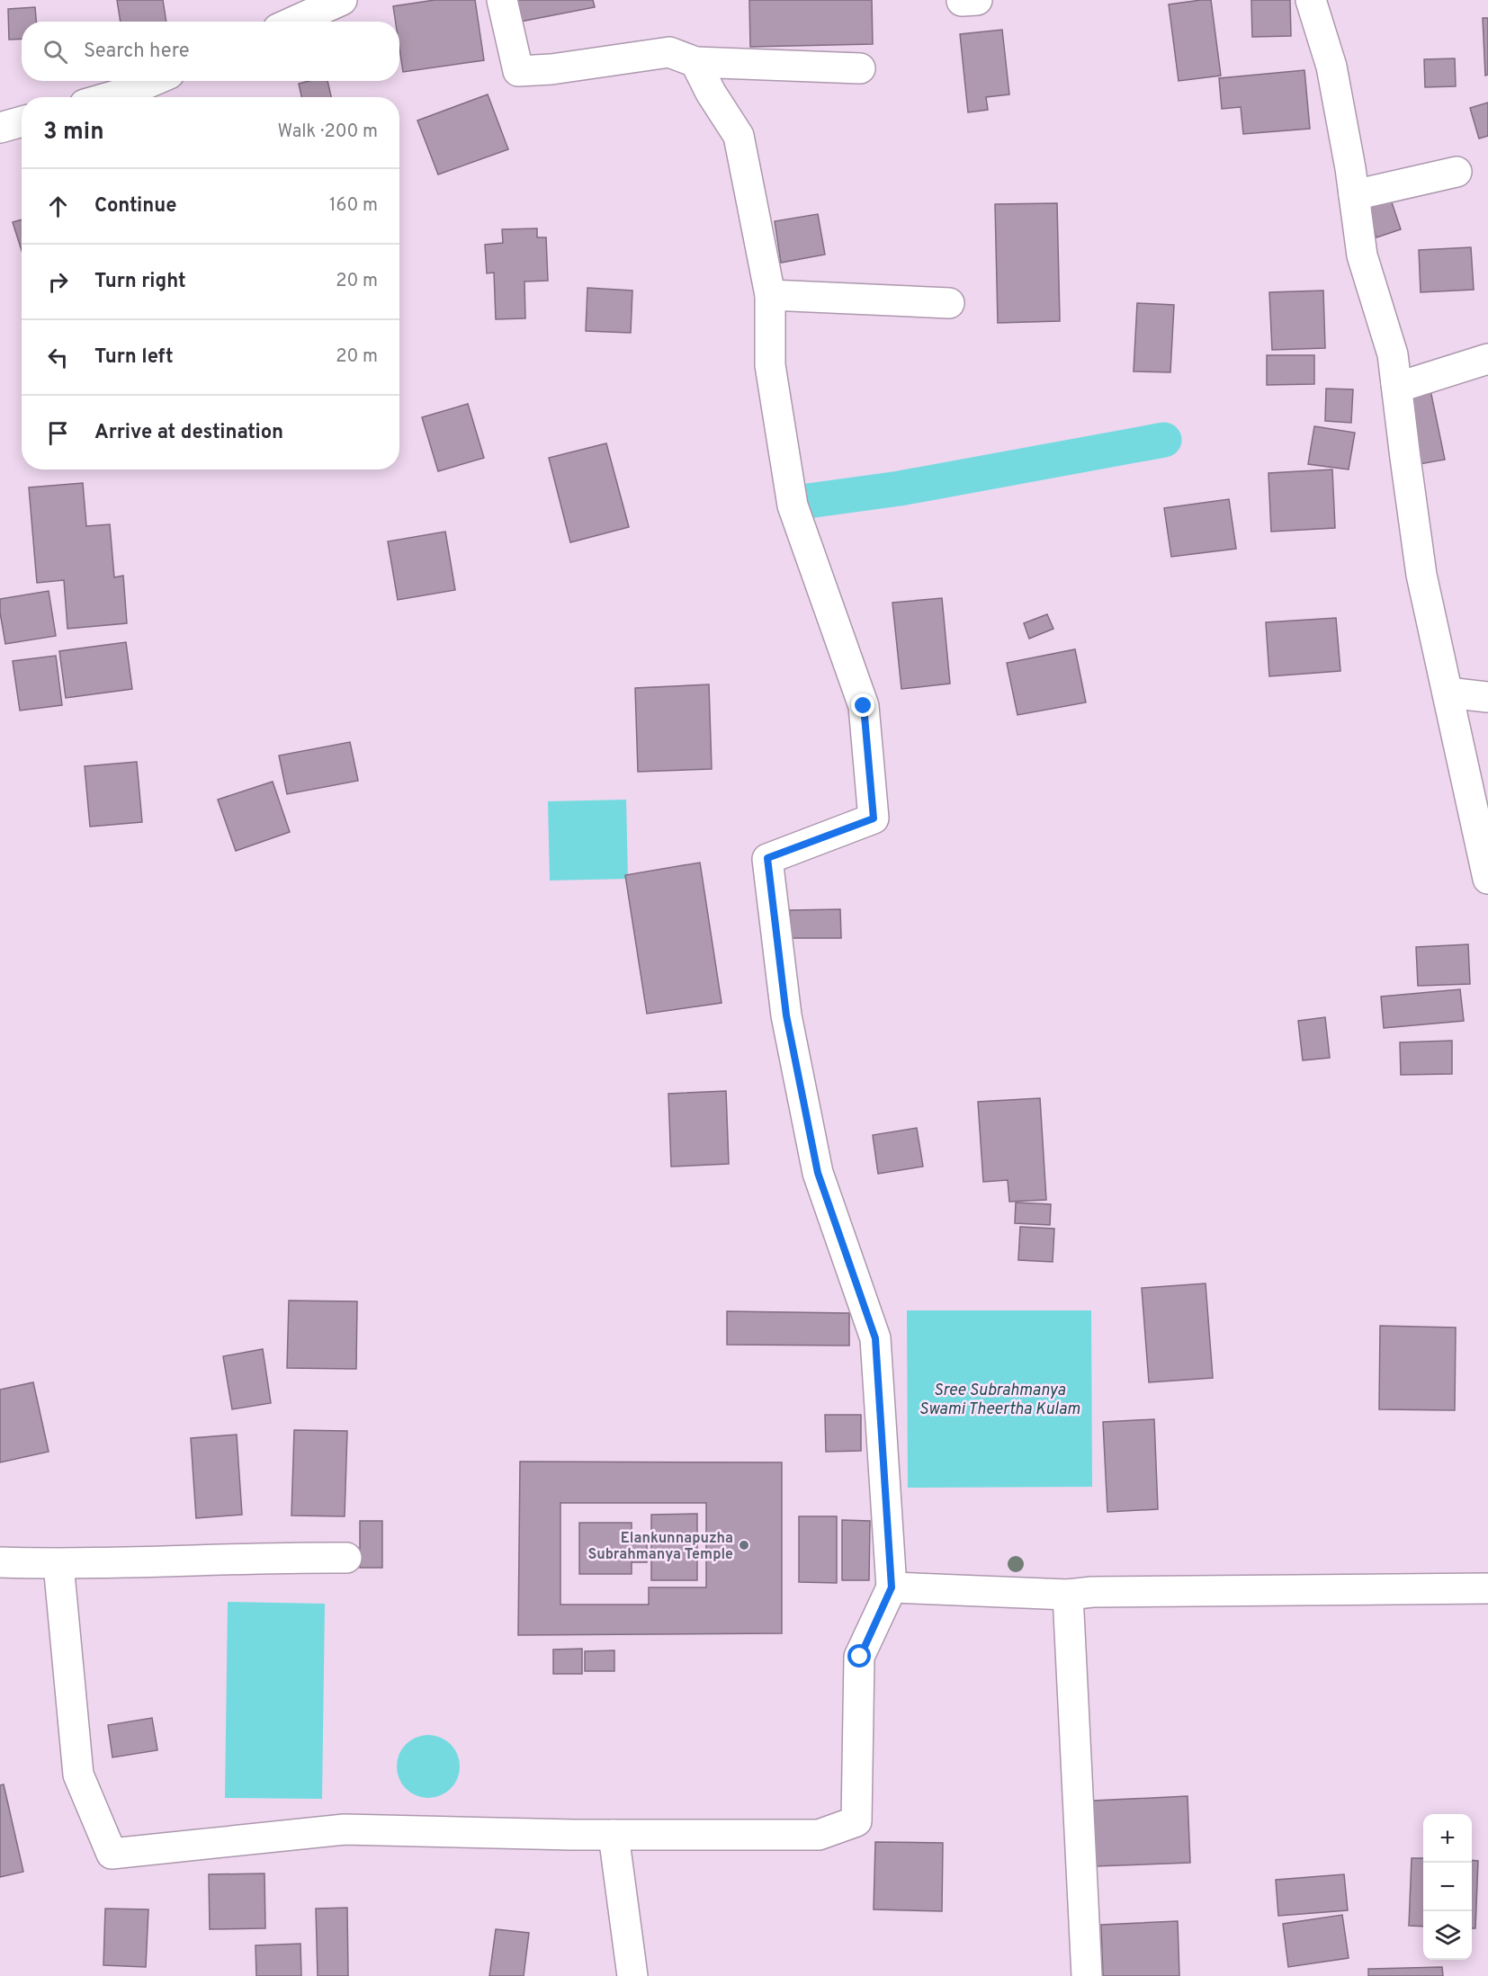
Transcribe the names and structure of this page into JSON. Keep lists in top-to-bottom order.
{
  "water": ["Sree Subrahmanya Swami Theertha Kulam"],
  "places": ["Elankunnapuzha Subrahmanya Temple"],
  "page": {
    "search": "Search here",
    "heading": ["3 min", "Walk · 200 m"],
    "list": [
      ["Continue", "160 m"],
      ["Turn right", "20 m"],
      ["Turn left", "20 m"],
      "Arrive at destination"
    ],
    "map_buttons": ["+", "−"]
  }
}
